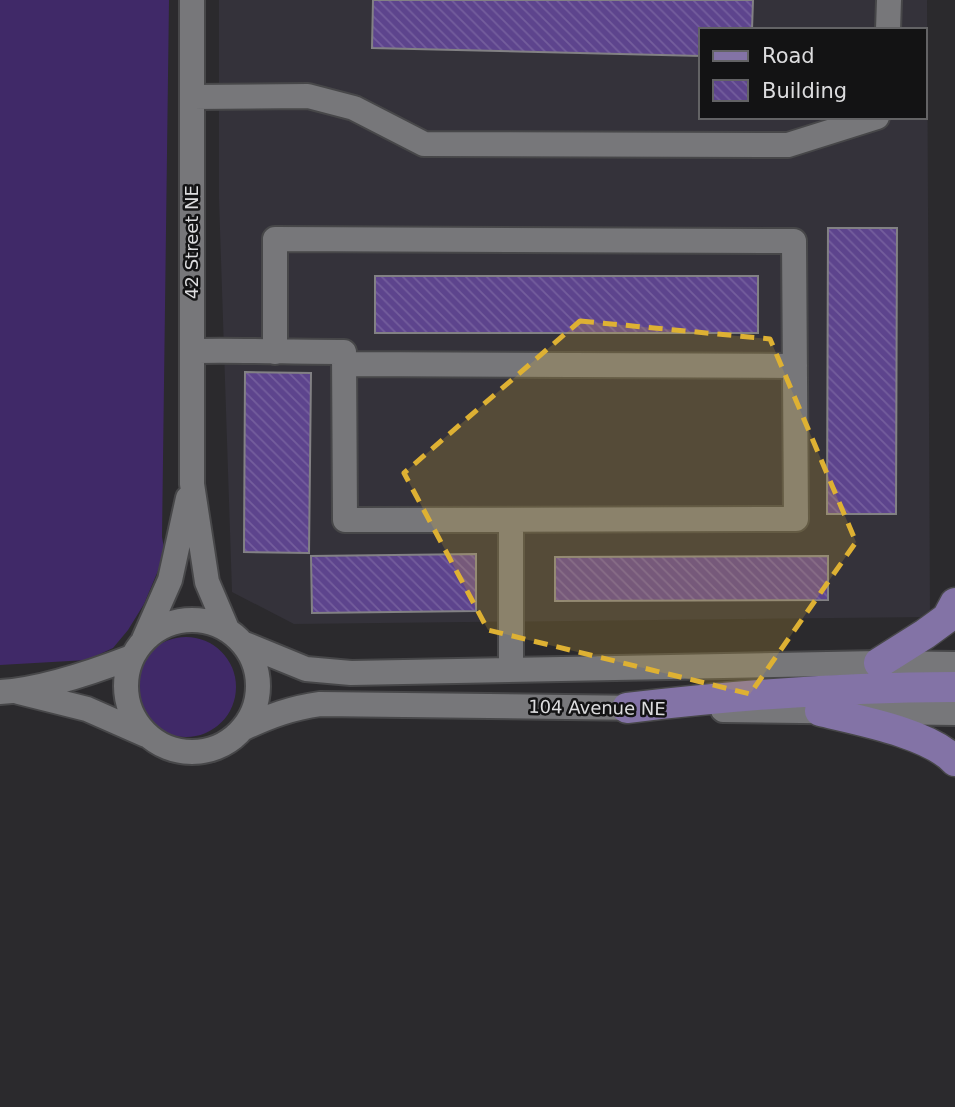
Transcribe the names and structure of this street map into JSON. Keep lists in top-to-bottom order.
{
  "streets": {
    "street": ["42 Street NE", "104 Avenue NE"]
  },
  "crossings": [
    ["42 Street NE", "104 Avenue NE"]
  ],
  "legend": ["Road", "Building"]
}
